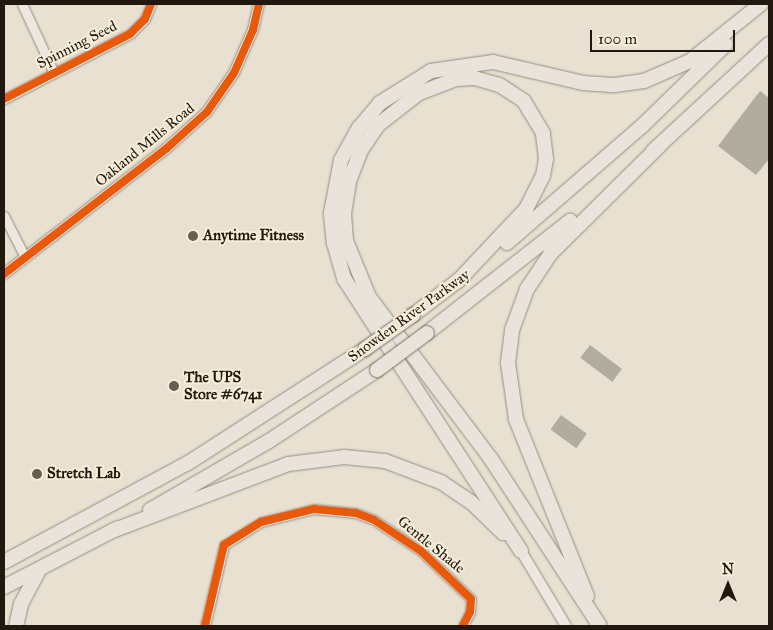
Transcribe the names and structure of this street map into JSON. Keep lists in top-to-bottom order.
{
  "streets": {
    "main road": ["Snowden River Parkway"],
    "street": ["Spinning Seed", "Oakland Mills Road", "Gentle Shade"]
  },
  "places": ["Anytime Fitness", "The UPS Store #6741", "Stretch Lab"],
  "scale_bar": "100 m",
  "north": "top"
}
